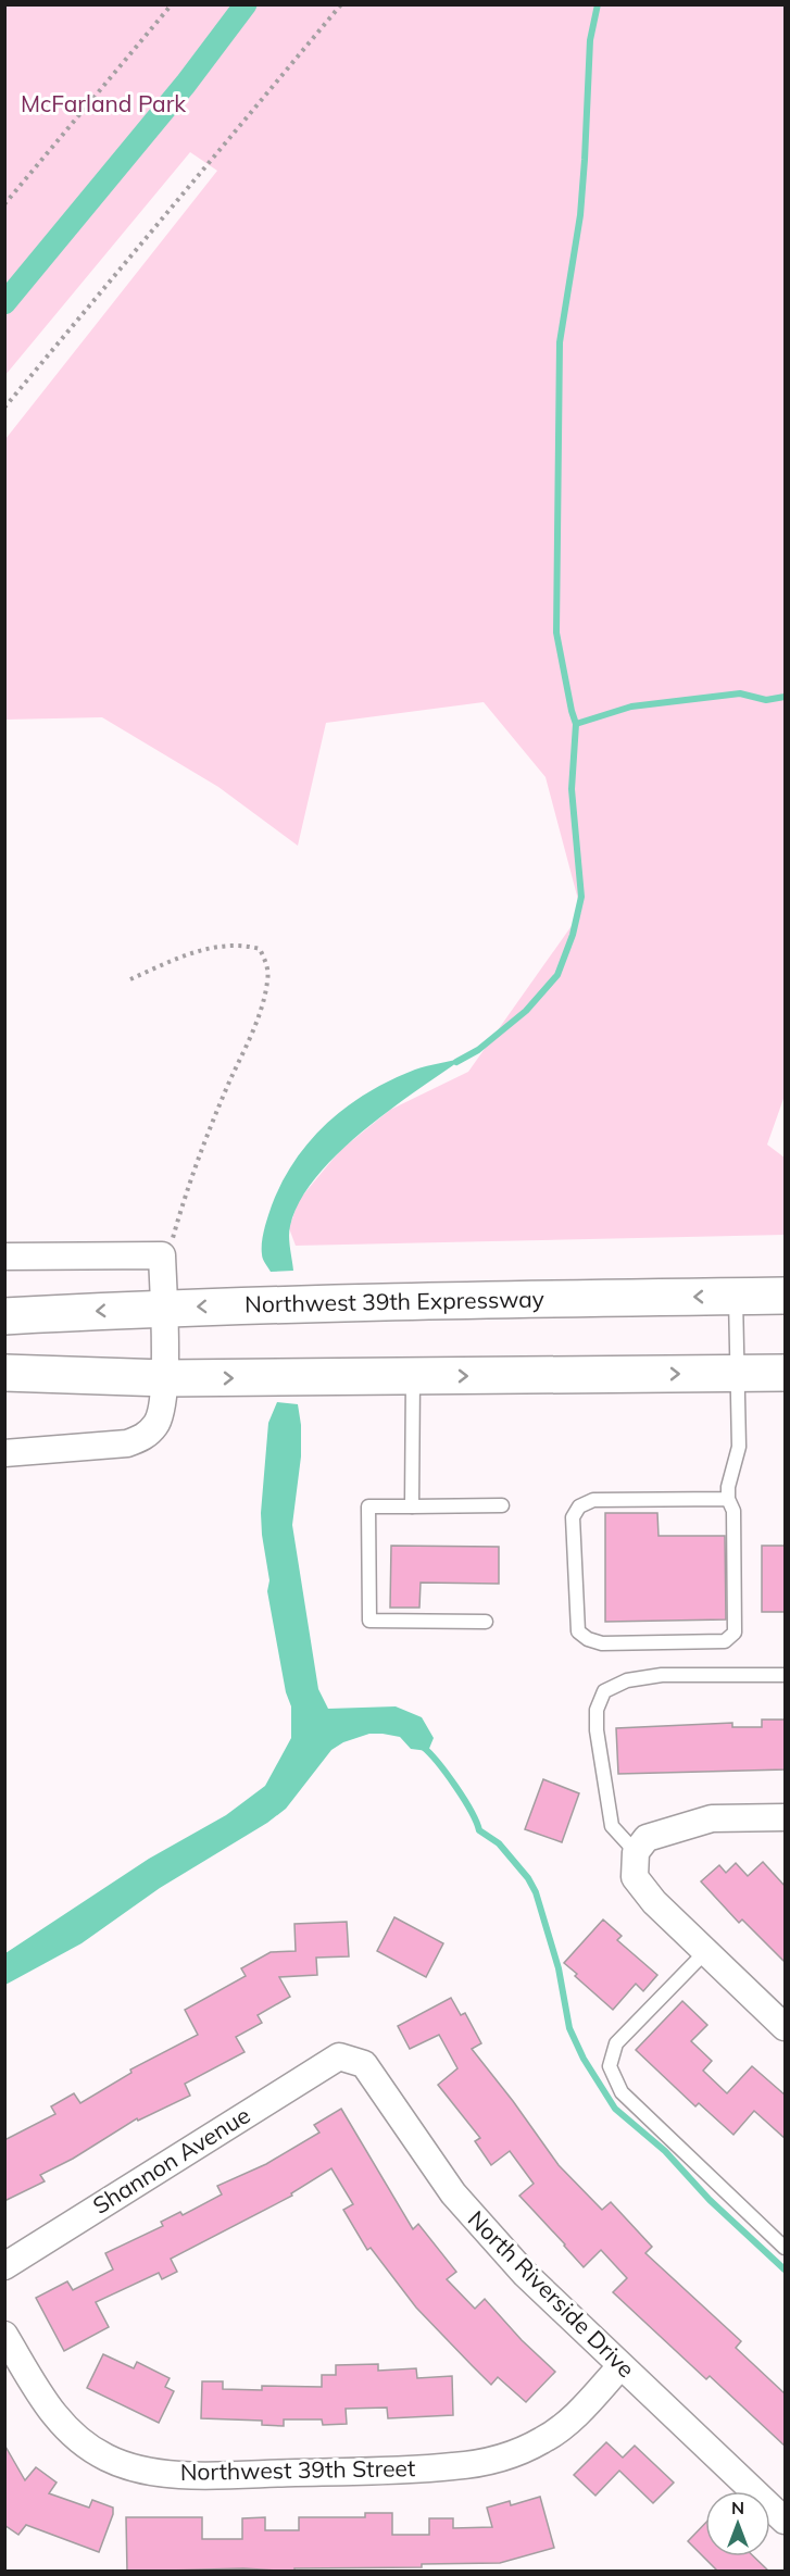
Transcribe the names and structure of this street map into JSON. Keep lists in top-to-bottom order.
{
  "streets": {
    "highway": ["Northwest 39th Expressway"],
    "street": ["Shannon Avenue", "North Riverside Drive", "Northwest 39th Street"]
  },
  "crossings": [
    ["Shannon Avenue", "North Riverside Drive"],
    ["North Riverside Drive", "Northwest 39th Street"]
  ],
  "parks": ["McFarland Park"],
  "north": "top"
}
